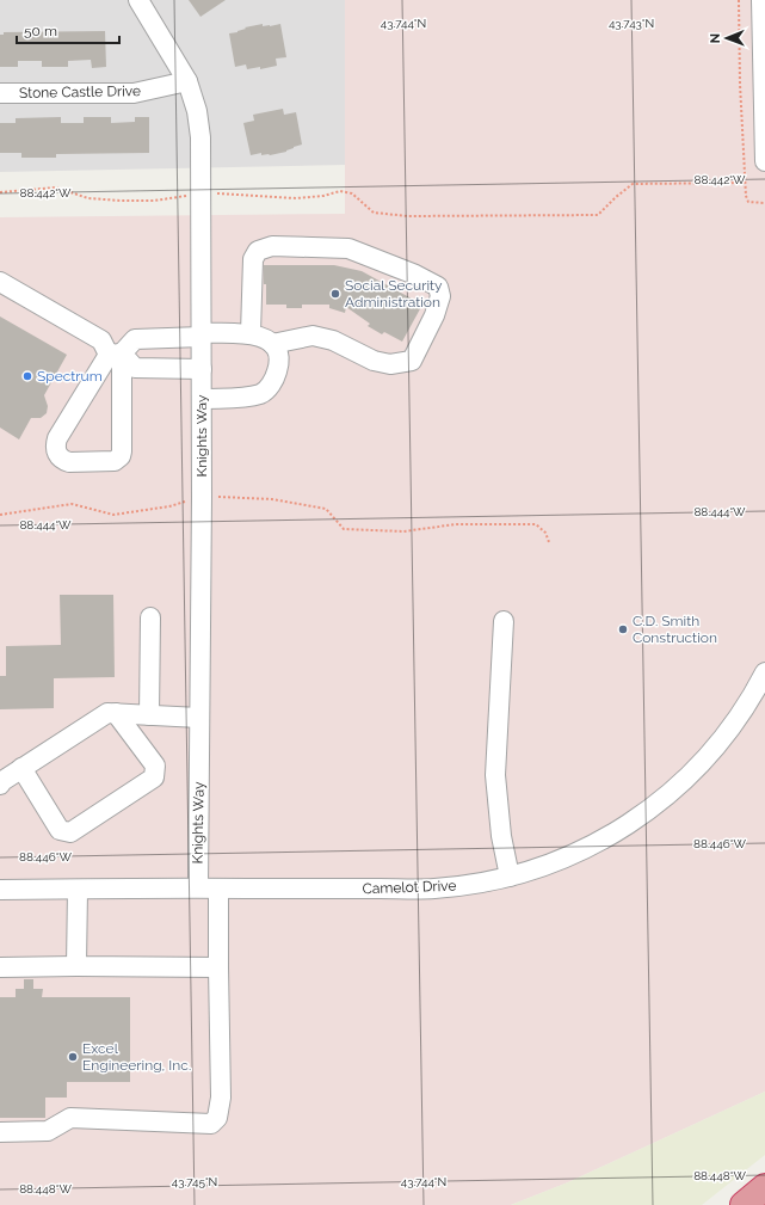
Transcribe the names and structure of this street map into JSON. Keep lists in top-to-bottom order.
{
  "streets": {
    "street": ["Stone Castle Drive", "Knights Way", "Camelot Drive"]
  },
  "crossings": [
    ["Stone Castle Drive", "Knights Way"],
    ["Knights Way", "Camelot Drive"]
  ],
  "places": [
    "Social Security Administration",
    "Spectrum",
    "C.D. Smith Construction",
    "Excel Engineering, Inc."
  ],
  "scale_bar": "50 m",
  "north": "left",
  "coordinates": [
    "43.744°N",
    "43.743°N",
    "88.442°W",
    "88.444°W",
    "88.446°W",
    "88.448°W",
    "43.745°N"
  ]
}
